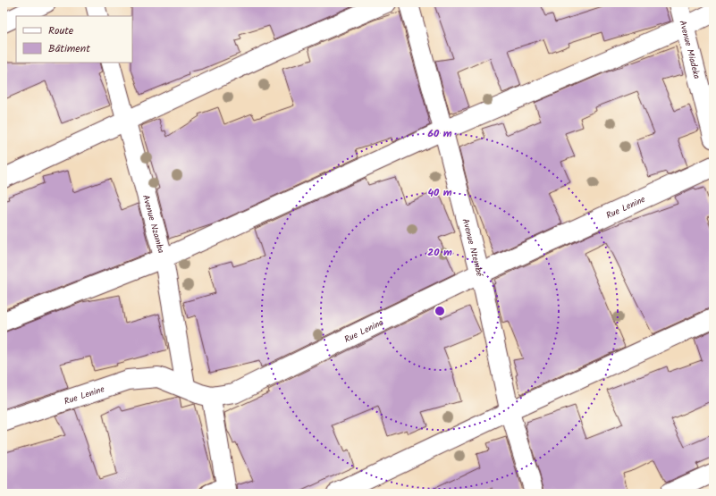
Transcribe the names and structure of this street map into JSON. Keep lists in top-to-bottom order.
{
  "streets": {
    "street": [
      "Avenue Miadeka",
      "Rue Lenine",
      "Avenue Nzamba",
      "Avenue Ntembé"
    ]
  },
  "crossings": [
    ["Rue Lenine", "Avenue Nzamba"],
    ["Rue Lenine", "Avenue Ntembé"]
  ],
  "legend": ["Route", "Bâtiment"],
  "rings": ["60 m", "40 m", "20 m"]
}
